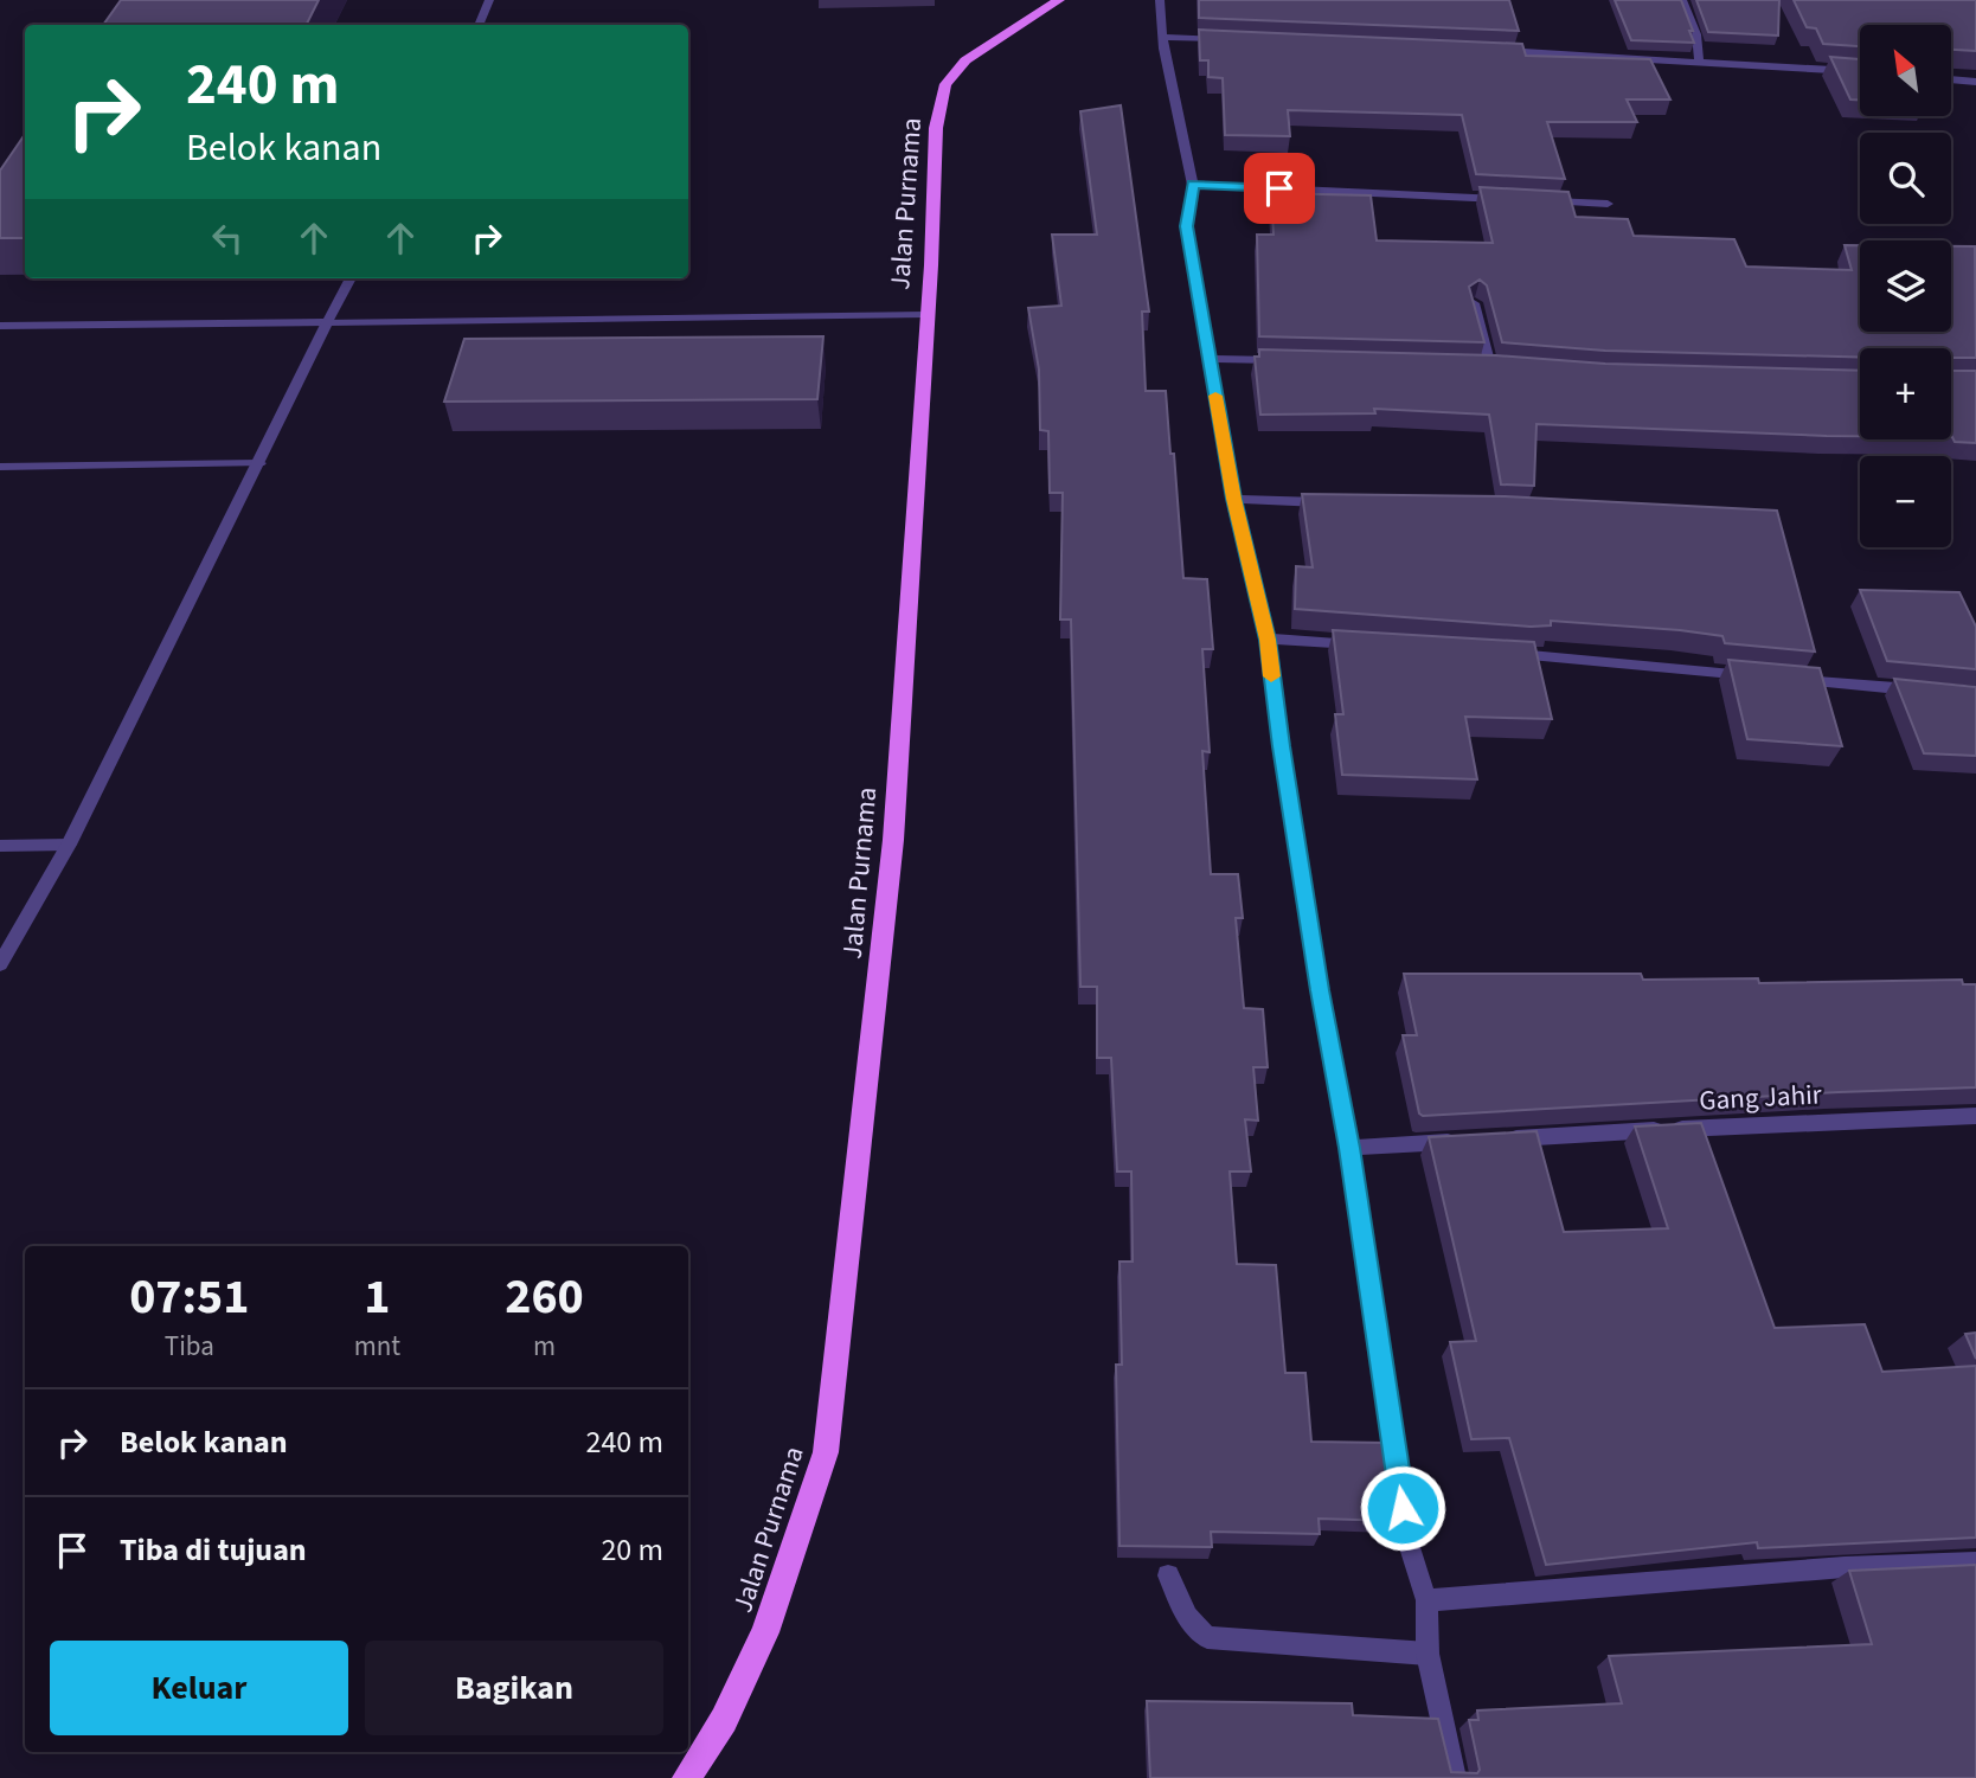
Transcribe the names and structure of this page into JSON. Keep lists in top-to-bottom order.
{
  "streets": {
    "main road": ["Jalan Purnama"],
    "street": ["Gang Jahir"]
  },
  "north": "top left",
  "page": {
    "map_buttons": ["+", "−"],
    "turn": ["240 m", "Belok kanan"],
    "eta": [
      "07:51",
      "Tiba",
      "1",
      "mnt",
      "260",
      "m"
    ],
    "list": [
      {
        "name": "Belok kanan",
        "value": "240 m"
      },
      {
        "name": "Tiba di tujuan",
        "value": "20 m"
      }
    ],
    "buttons": ["Keluar", "Bagikan"]
  }
}
